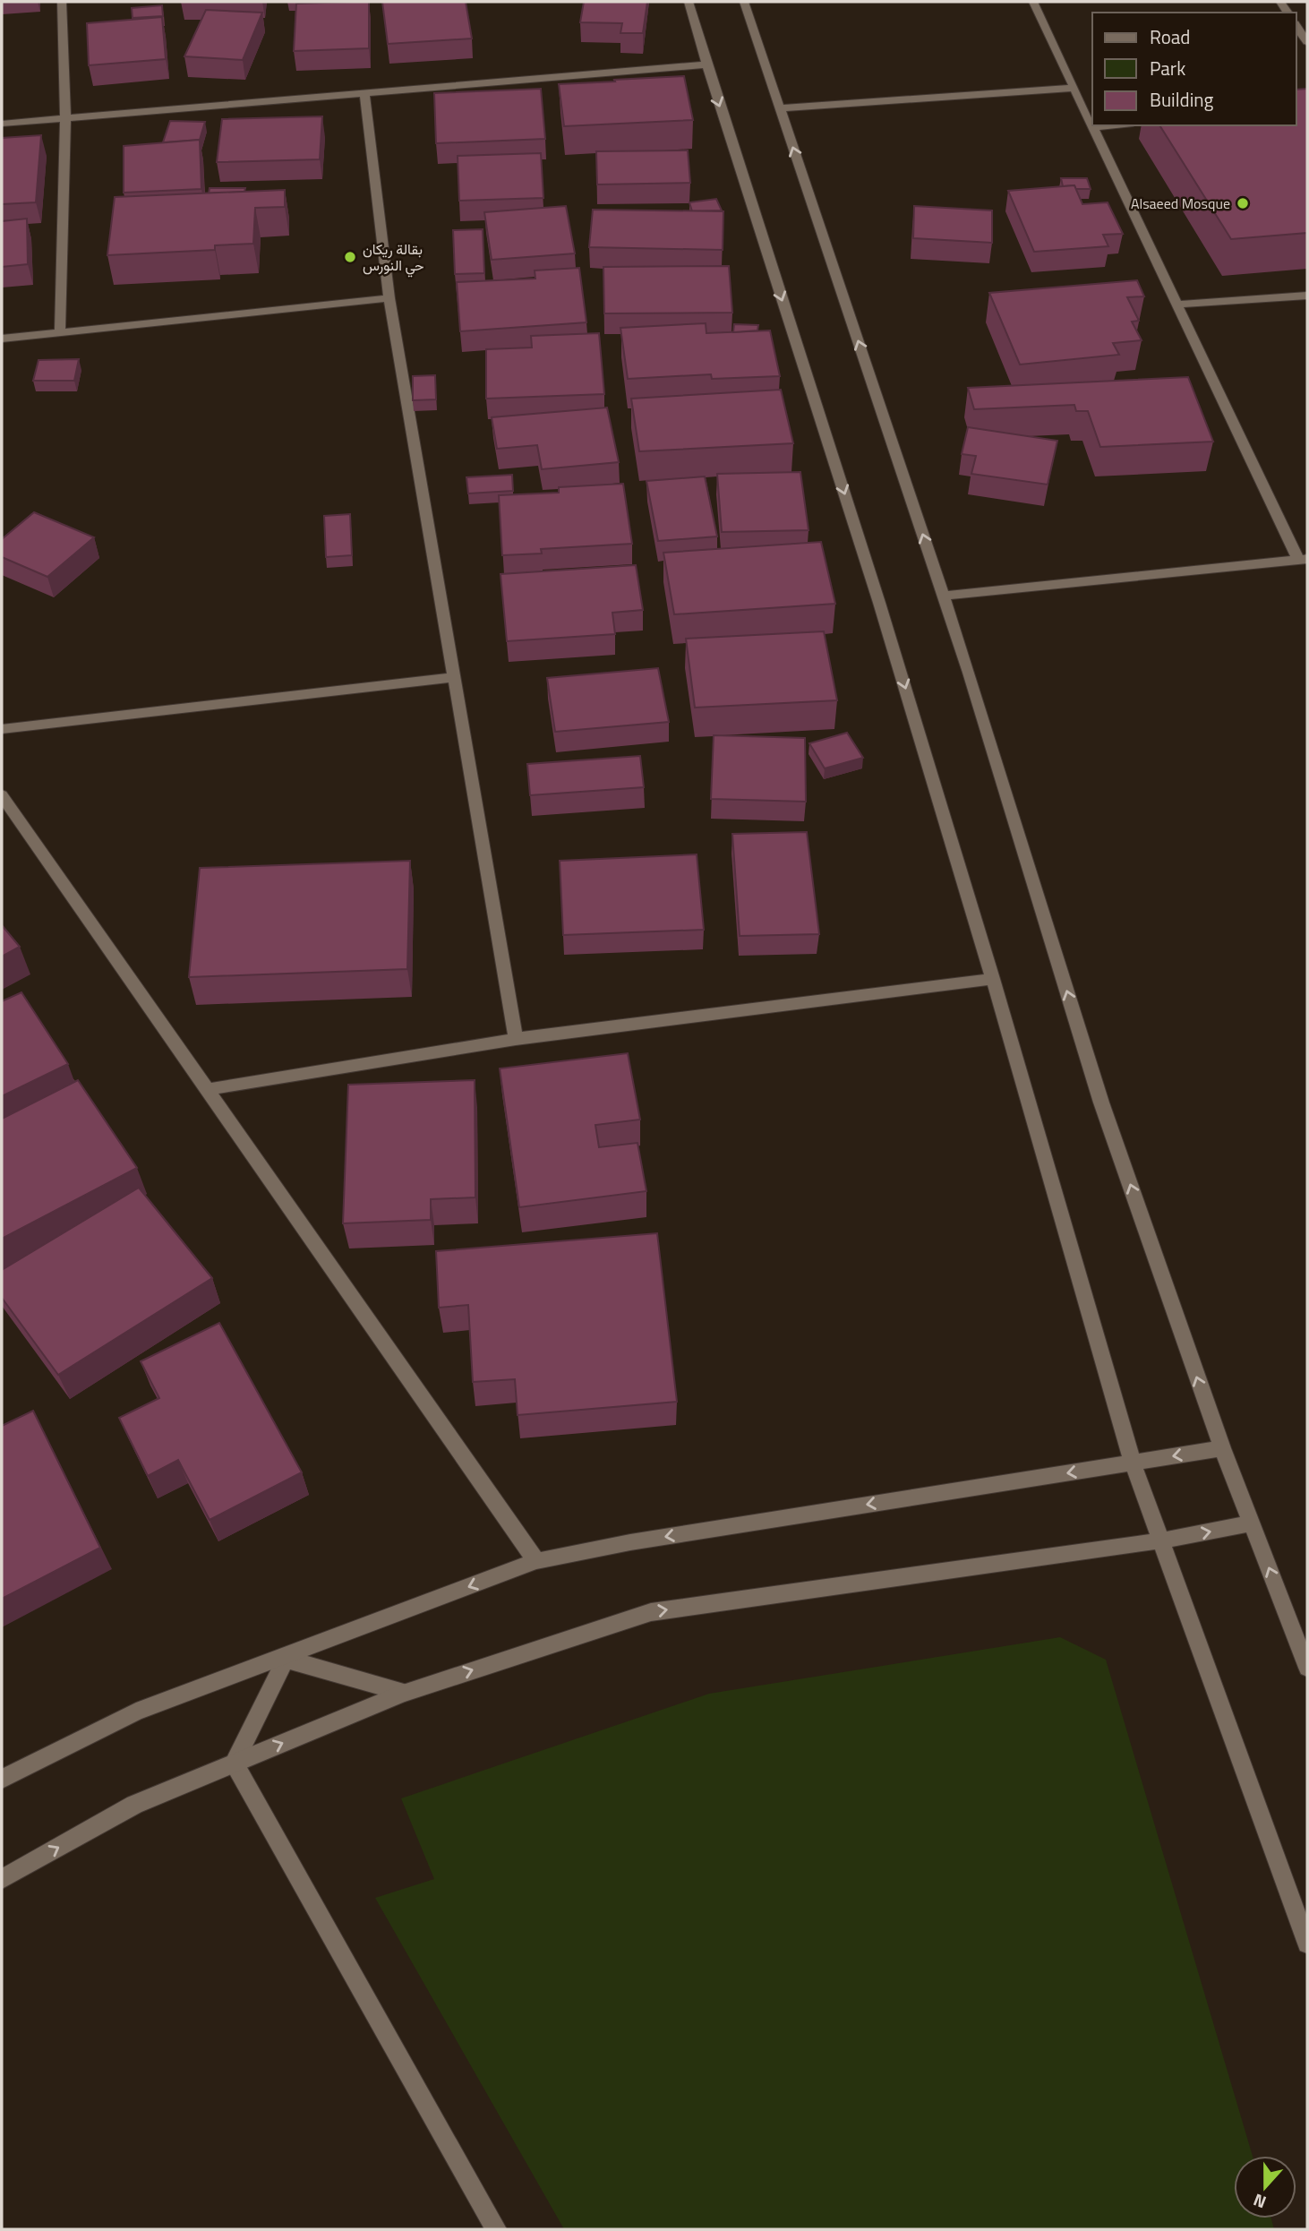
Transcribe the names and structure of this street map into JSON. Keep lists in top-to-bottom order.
{
  "places": ["Alsaeed Mosque", "بقالة ريكان حي النورس"],
  "legend": ["Road", "Park", "Building"],
  "north": "bottom"
}
